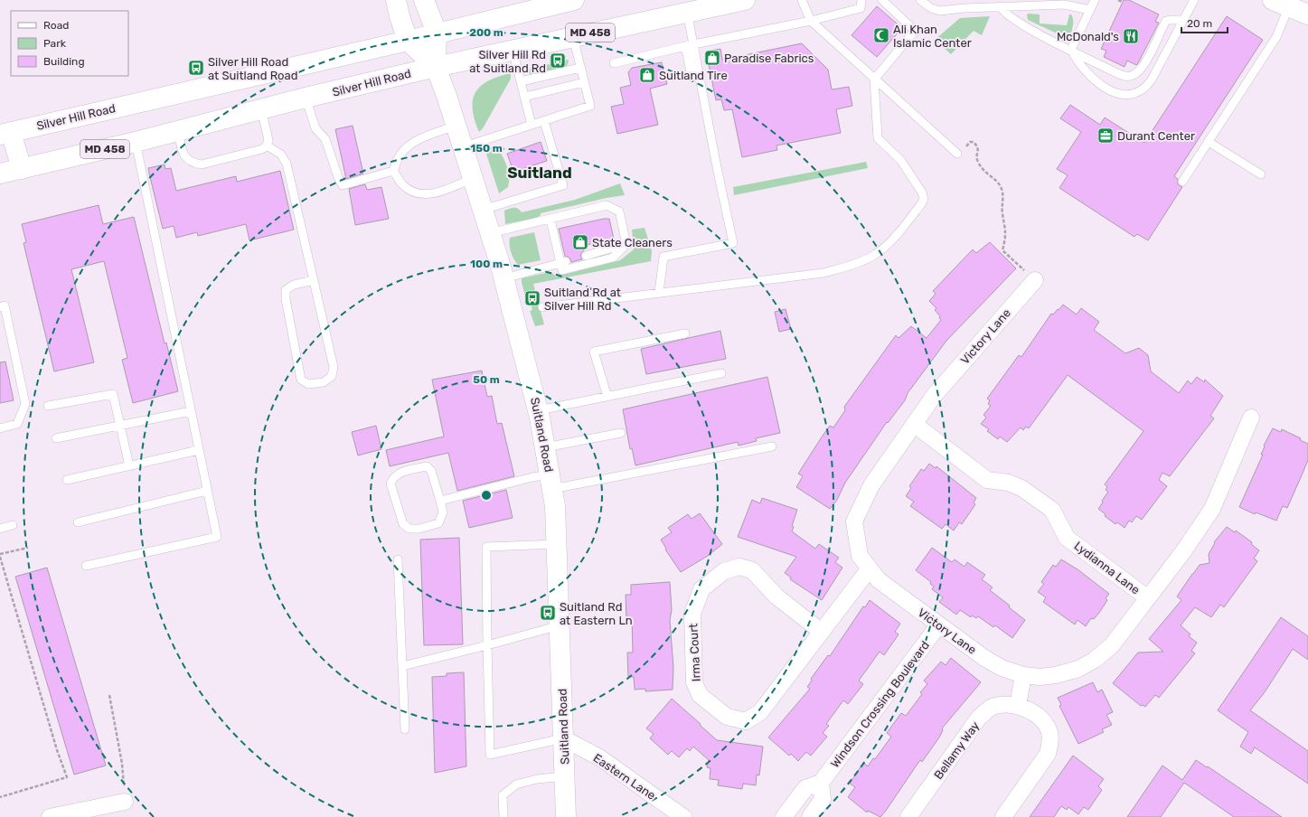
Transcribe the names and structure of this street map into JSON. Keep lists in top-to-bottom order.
{
  "streets": {
    "main road": ["MD 458", "Silver Hill Road", "Suitland Road"],
    "street": [
      "Victory Lane",
      "Lydianna Lane",
      "Irma Court",
      "Windson Crossing Boulevard",
      "Bellamy Way",
      "Eastern Lane"
    ]
  },
  "crossings": [
    ["Silver Hill Road", "Suitland Road"],
    ["Victory Lane", "Lydianna Lane"],
    ["Victory Lane", "Irma Court"],
    ["Victory Lane", "Windson Crossing Boulevard"],
    ["Suitland Road", "Eastern Lane"]
  ],
  "districts": ["Suitland"],
  "places": {
    "mosque": ["Ali Khan Islamic Center"],
    "restaurant": ["McDonald's"],
    "shop": ["Paradise Fabrics", "Suitland Tire", "State Cleaners"],
    "bus stop": [
      "Silver Hill Rd at Suitland Rd",
      "Silver Hill Road at Suitland Road",
      "Suitland Rd at Silver Hill Rd",
      "Suitland Rd at Eastern Ln"
    ],
    "office": ["Durant Center"]
  },
  "legend": ["Road", "Park", "Building"],
  "scale_bar": "20 m",
  "rings": [
    "200 m",
    "150 m",
    "100 m",
    "50 m"
  ]
}
